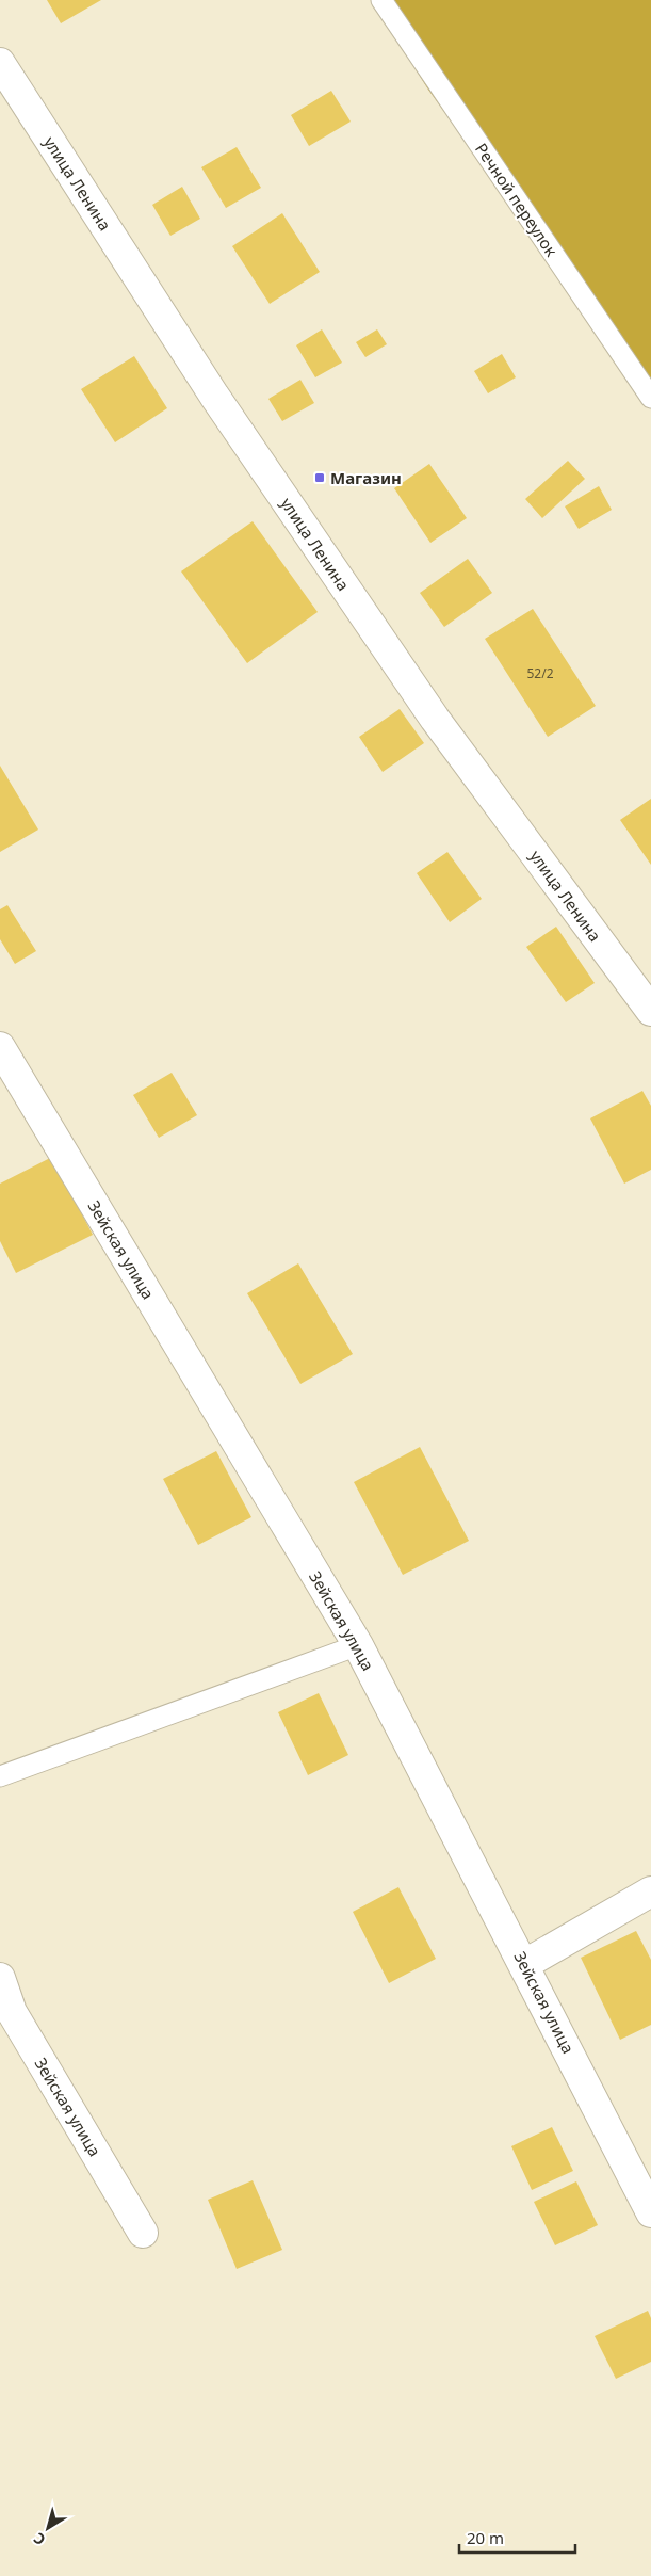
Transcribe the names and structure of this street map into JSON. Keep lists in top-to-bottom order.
{
  "streets": {
    "street": ["улица Ленина", "Зейская улица"],
    "lane": ["Речной переулок"]
  },
  "places": {
    "transit": ["Магазин"]
  },
  "house_numbers": ["52/2"],
  "scale_bar": "20 m",
  "north": "bottom left"
}
